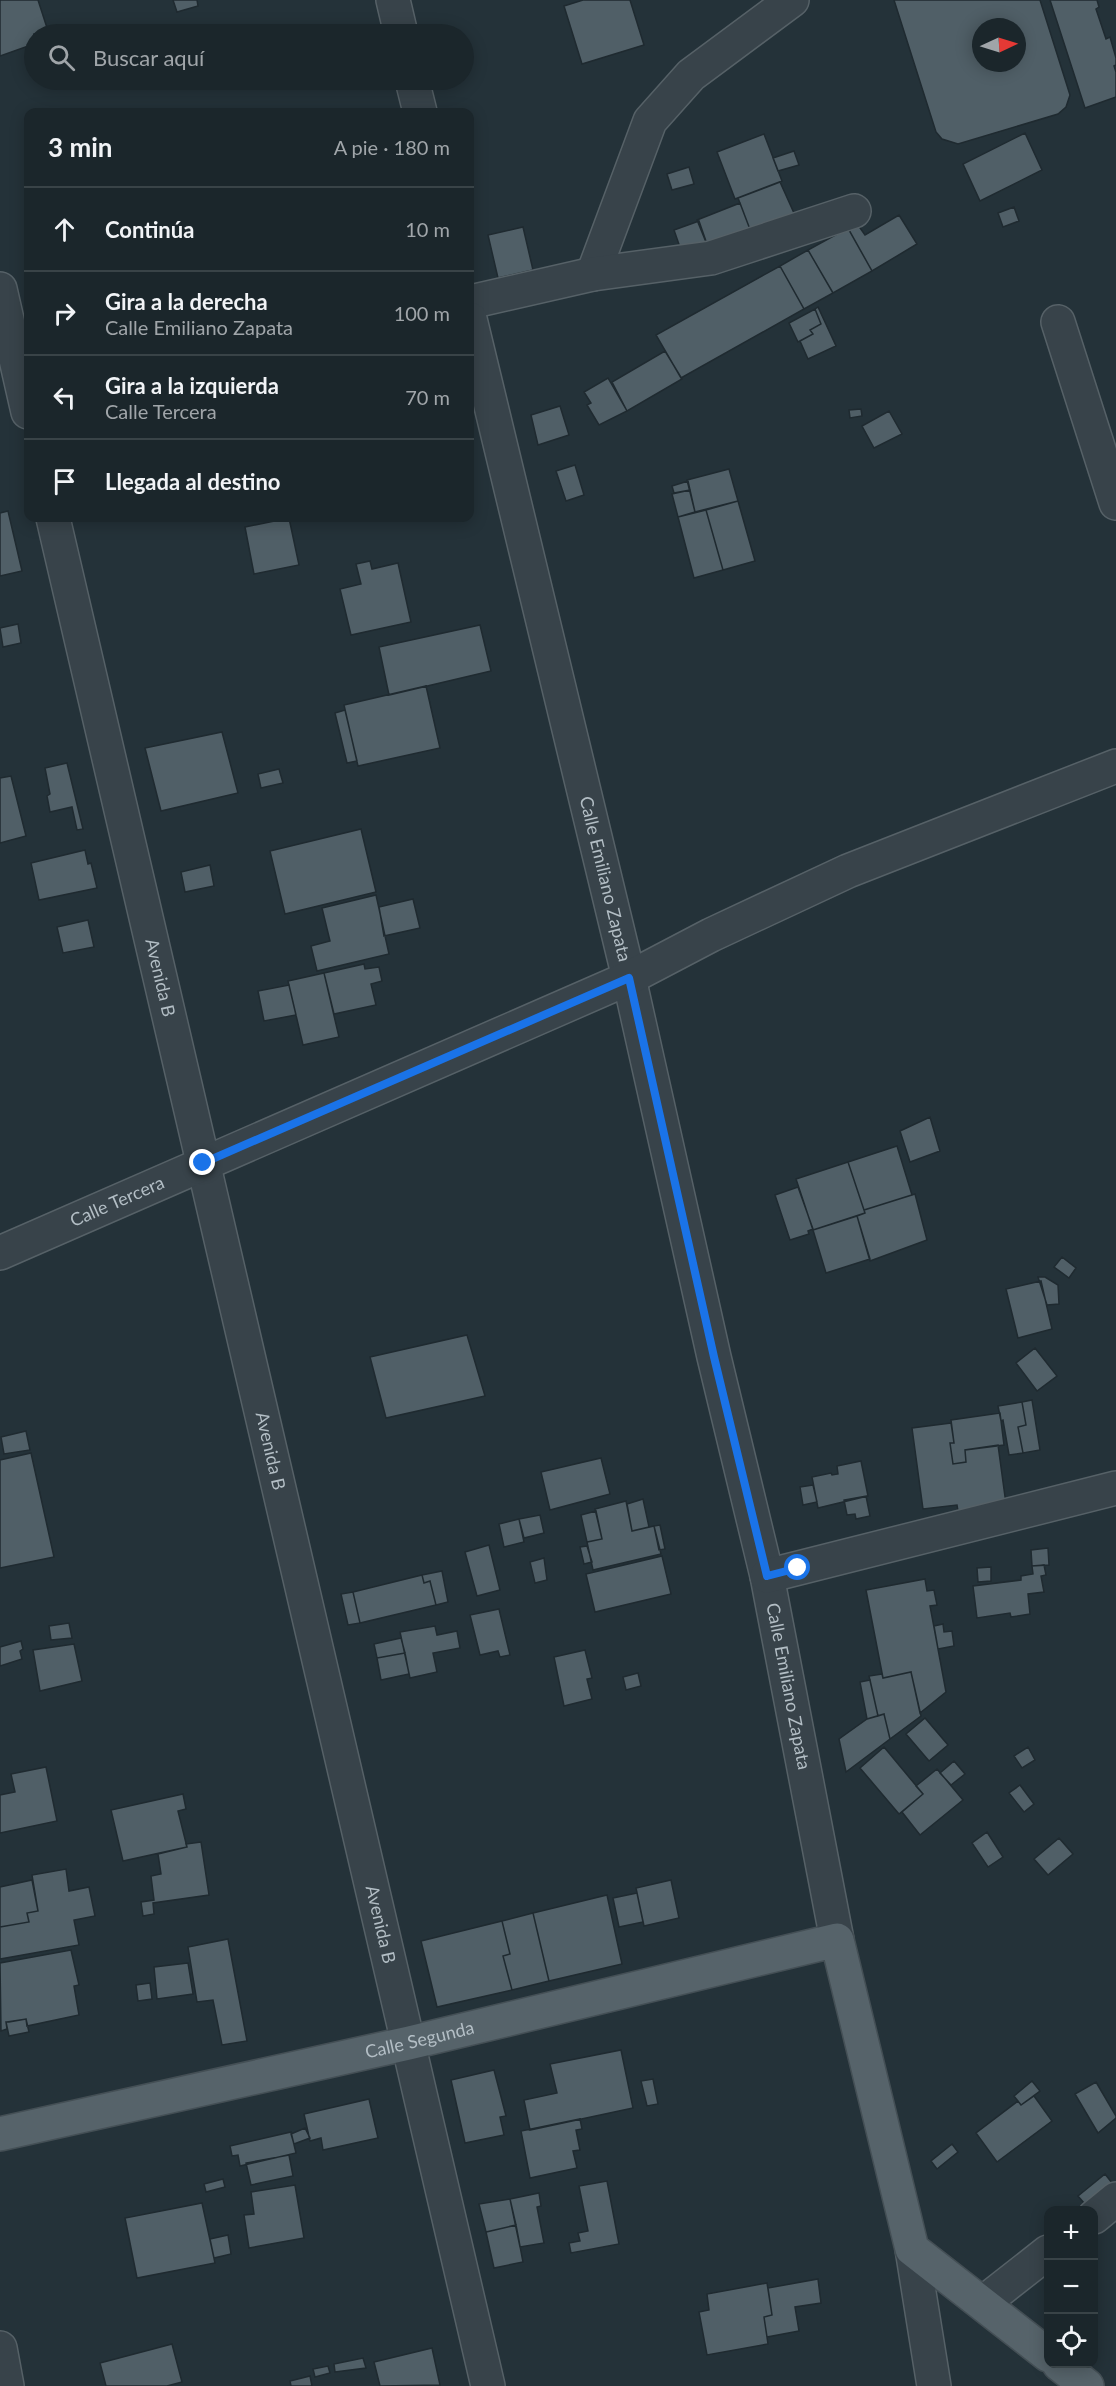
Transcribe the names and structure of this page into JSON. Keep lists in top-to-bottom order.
{
  "streets": {
    "main road": ["Calle Emiliano Zapata", "Calle Segunda"],
    "street": ["Avenida B", "Calle Tercera"]
  },
  "crossings": [
    ["Calle Emiliano Zapata", "Calle Tercera"],
    ["Calle Emiliano Zapata", "Calle Segunda"],
    ["Avenida B", "Calle Tercera"],
    ["Avenida B", "Calle Segunda"]
  ],
  "north": "right",
  "page": {
    "search": "Buscar aquí",
    "heading": ["3 min", "A pie · 180 m"],
    "list": [
      ["Continúa", "10 m"],
      ["Gira a la derecha", "Calle Emiliano Zapata", "100 m"],
      ["Gira a la izquierda", "Calle Tercera", "70 m"],
      "Llegada al destino"
    ],
    "map_buttons": ["+", "−"]
  }
}
